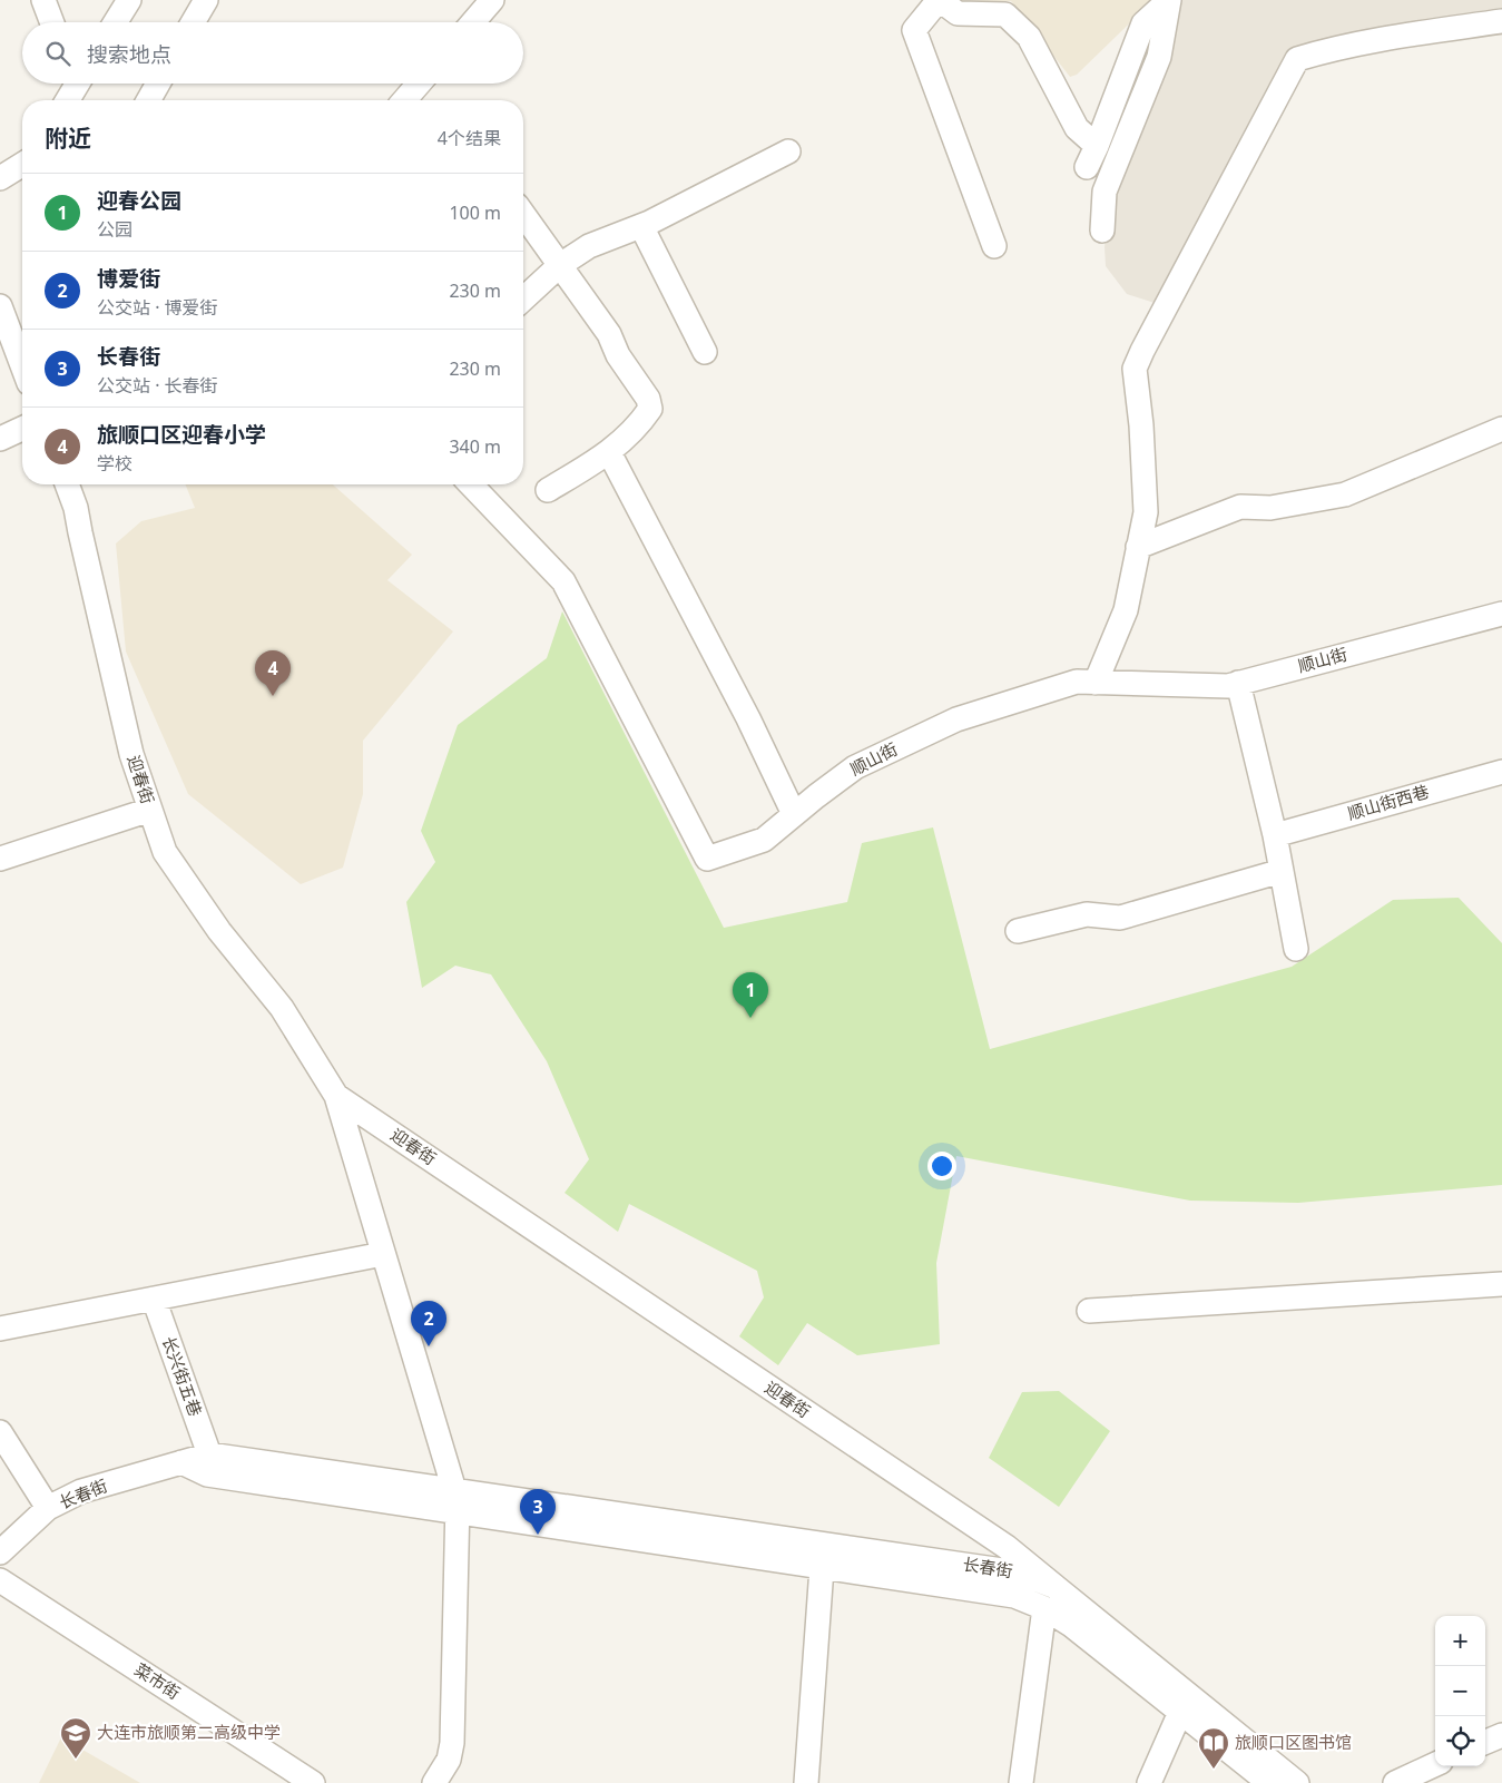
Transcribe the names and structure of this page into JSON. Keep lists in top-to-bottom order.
{
  "streets": {
    "street": [
      "顺山街",
      "迎春街",
      "顺山街西巷",
      "长兴街五巷",
      "长春街",
      "菜市街"
    ]
  },
  "crossings": [
    ["迎春街", "长春街"],
    ["长兴街五巷", "长春街"]
  ],
  "places": {
    "school or university": ["大连市旅顺第二高级中学"],
    "library": ["旅顺口区图书馆"]
  },
  "page": {
    "search": "搜索地点",
    "heading": ["附近", "4个结果"],
    "list": [
      {
        "mark": "1",
        "name": "迎春公园",
        "note": "公园",
        "value": "100 m"
      },
      {
        "mark": "2",
        "name": "博爱街",
        "note": "公交站 · 博爱街",
        "value": "230 m"
      },
      {
        "mark": "3",
        "name": "长春街",
        "note": "公交站 · 长春街",
        "value": "230 m"
      },
      {
        "mark": "4",
        "name": "旅顺口区迎春小学",
        "note": "学校",
        "value": "340 m"
      }
    ],
    "pins": [
      "4",
      "1",
      "2",
      "3"
    ],
    "map_buttons": ["+", "−"]
  }
}
